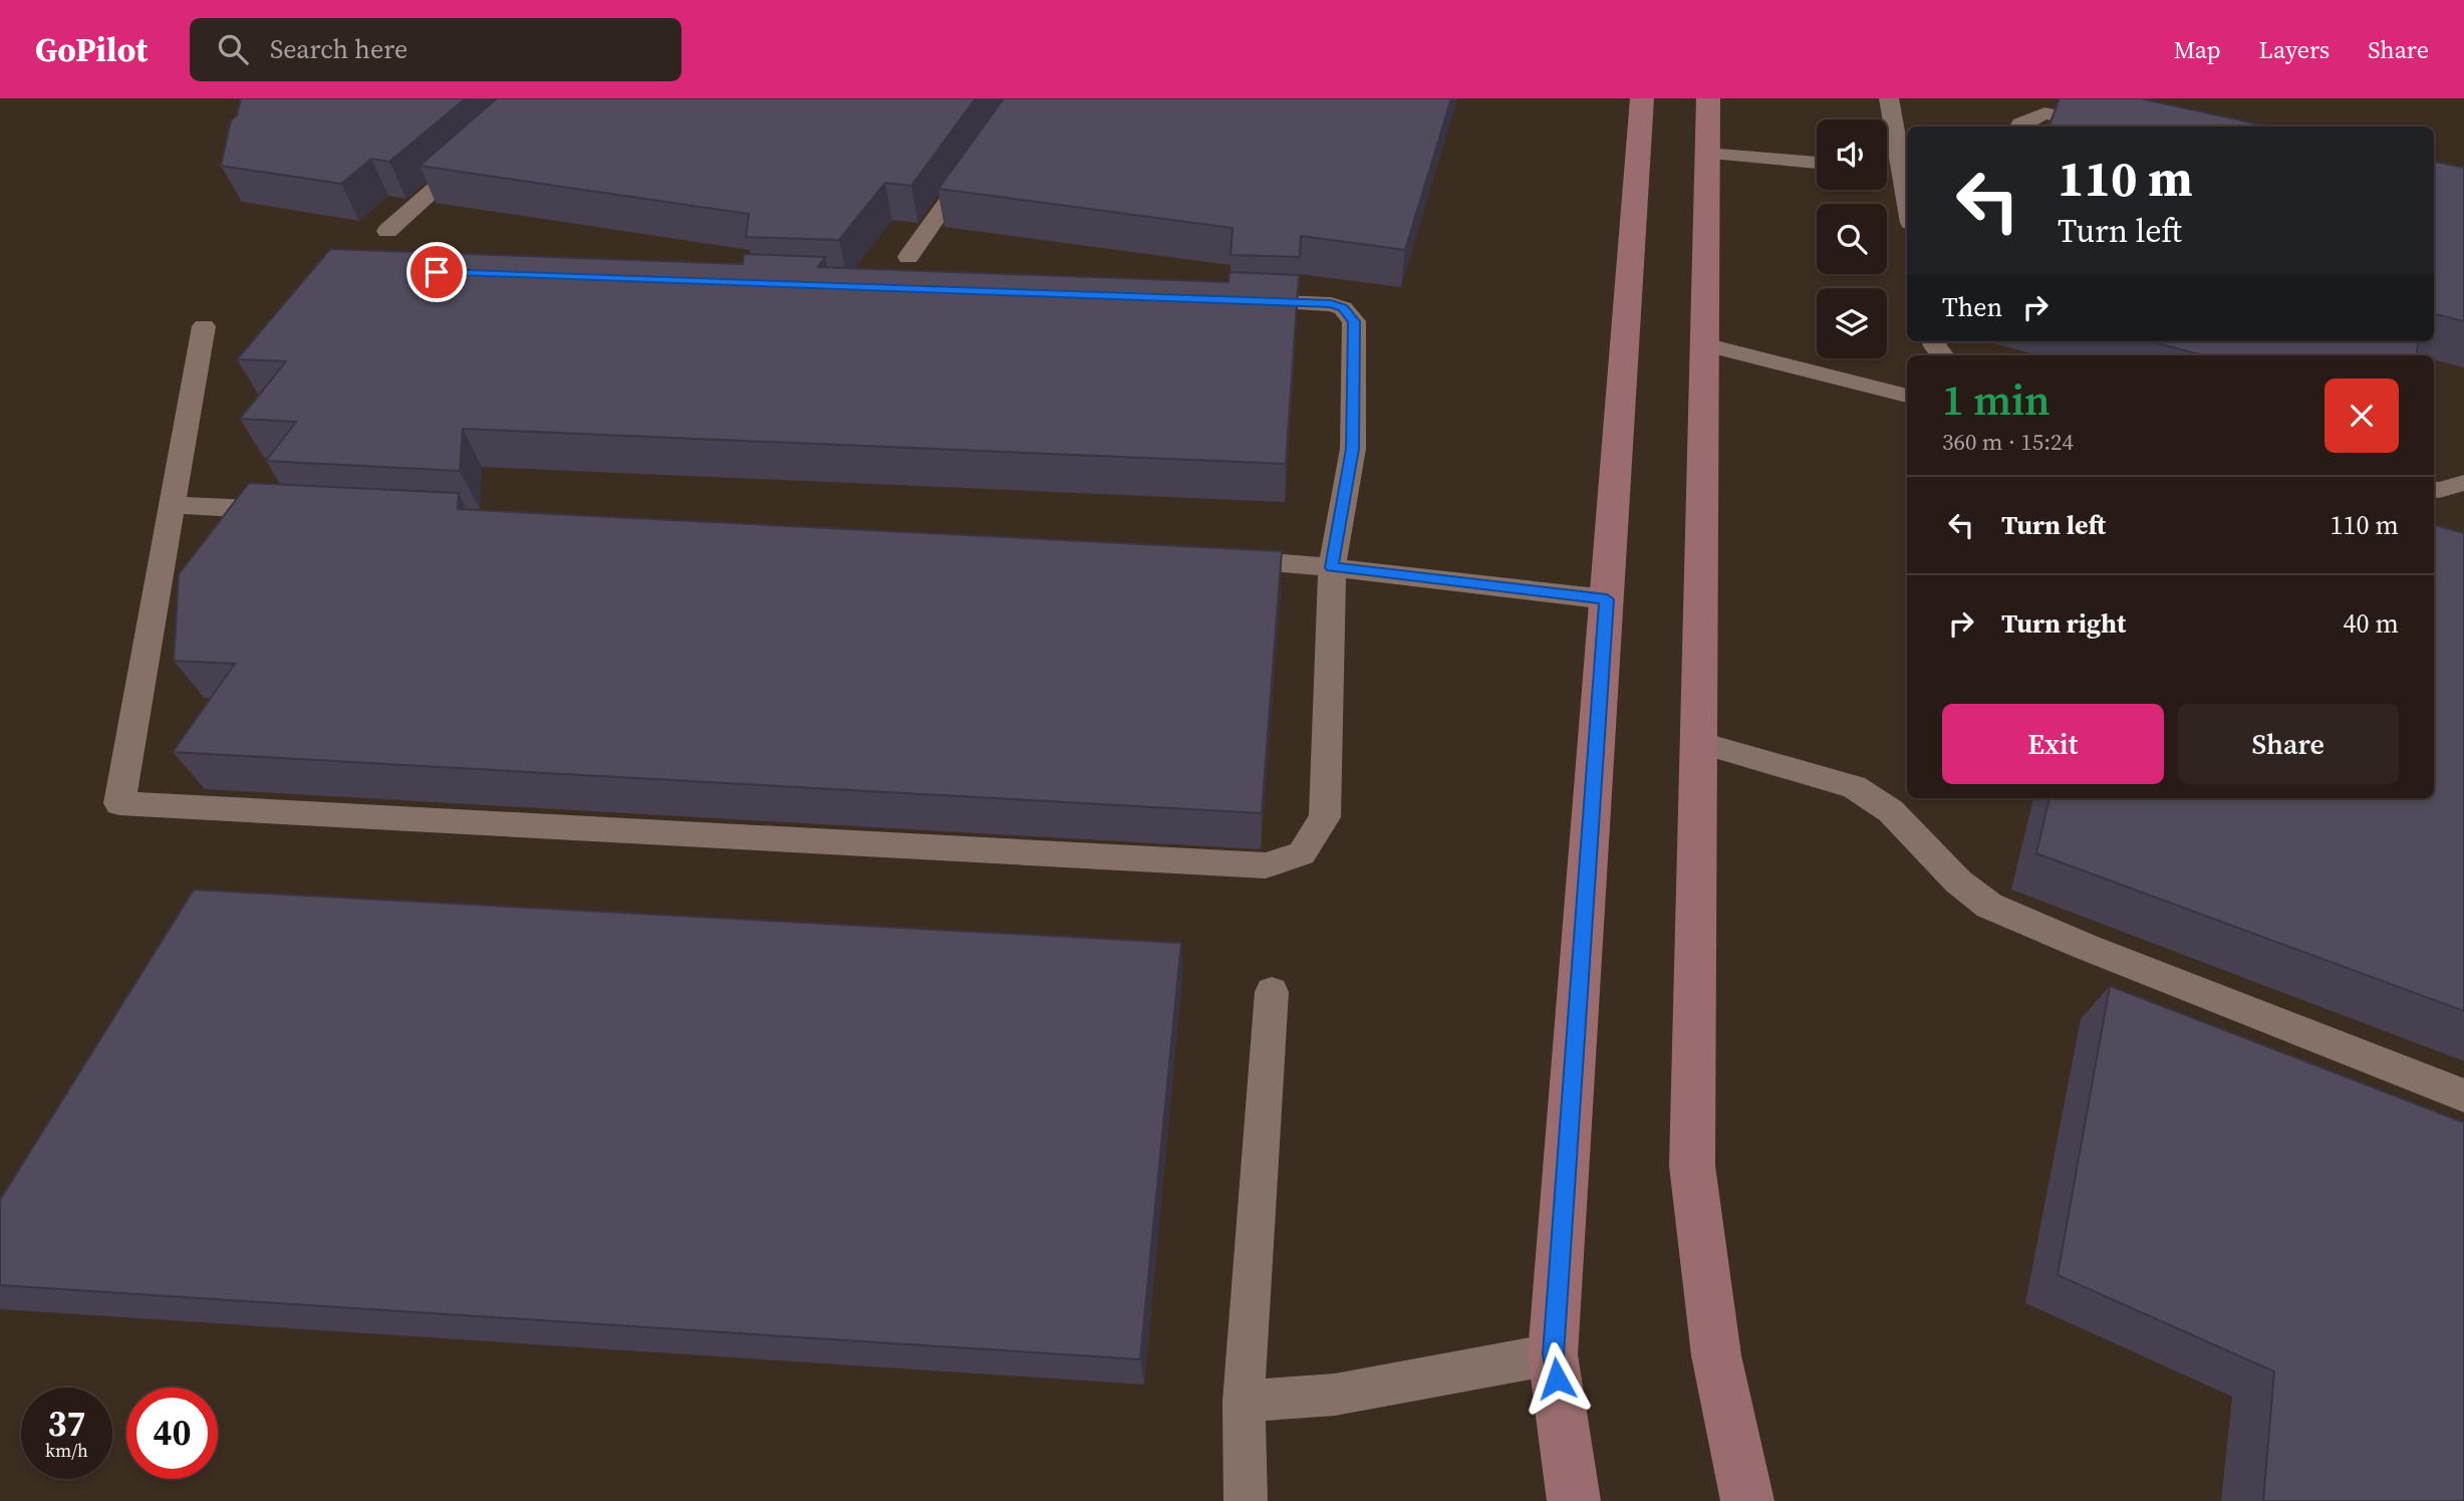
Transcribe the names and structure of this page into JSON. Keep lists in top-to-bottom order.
{
  "page": {
    "header": "GoPilot",
    "search": "Search here",
    "nav": ["Map", "Layers", "Share"],
    "turn": ["110 m", "Turn left"],
    "then": "Then",
    "heading": ["1 min", "360 m · 15:24"],
    "list": [
      {
        "name": "Turn left",
        "value": "110 m"
      },
      {
        "name": "Turn right",
        "value": "40 m"
      }
    ],
    "buttons": ["Exit", "Share"],
    "speed": "37 km/h",
    "limit": "40"
  }
}
